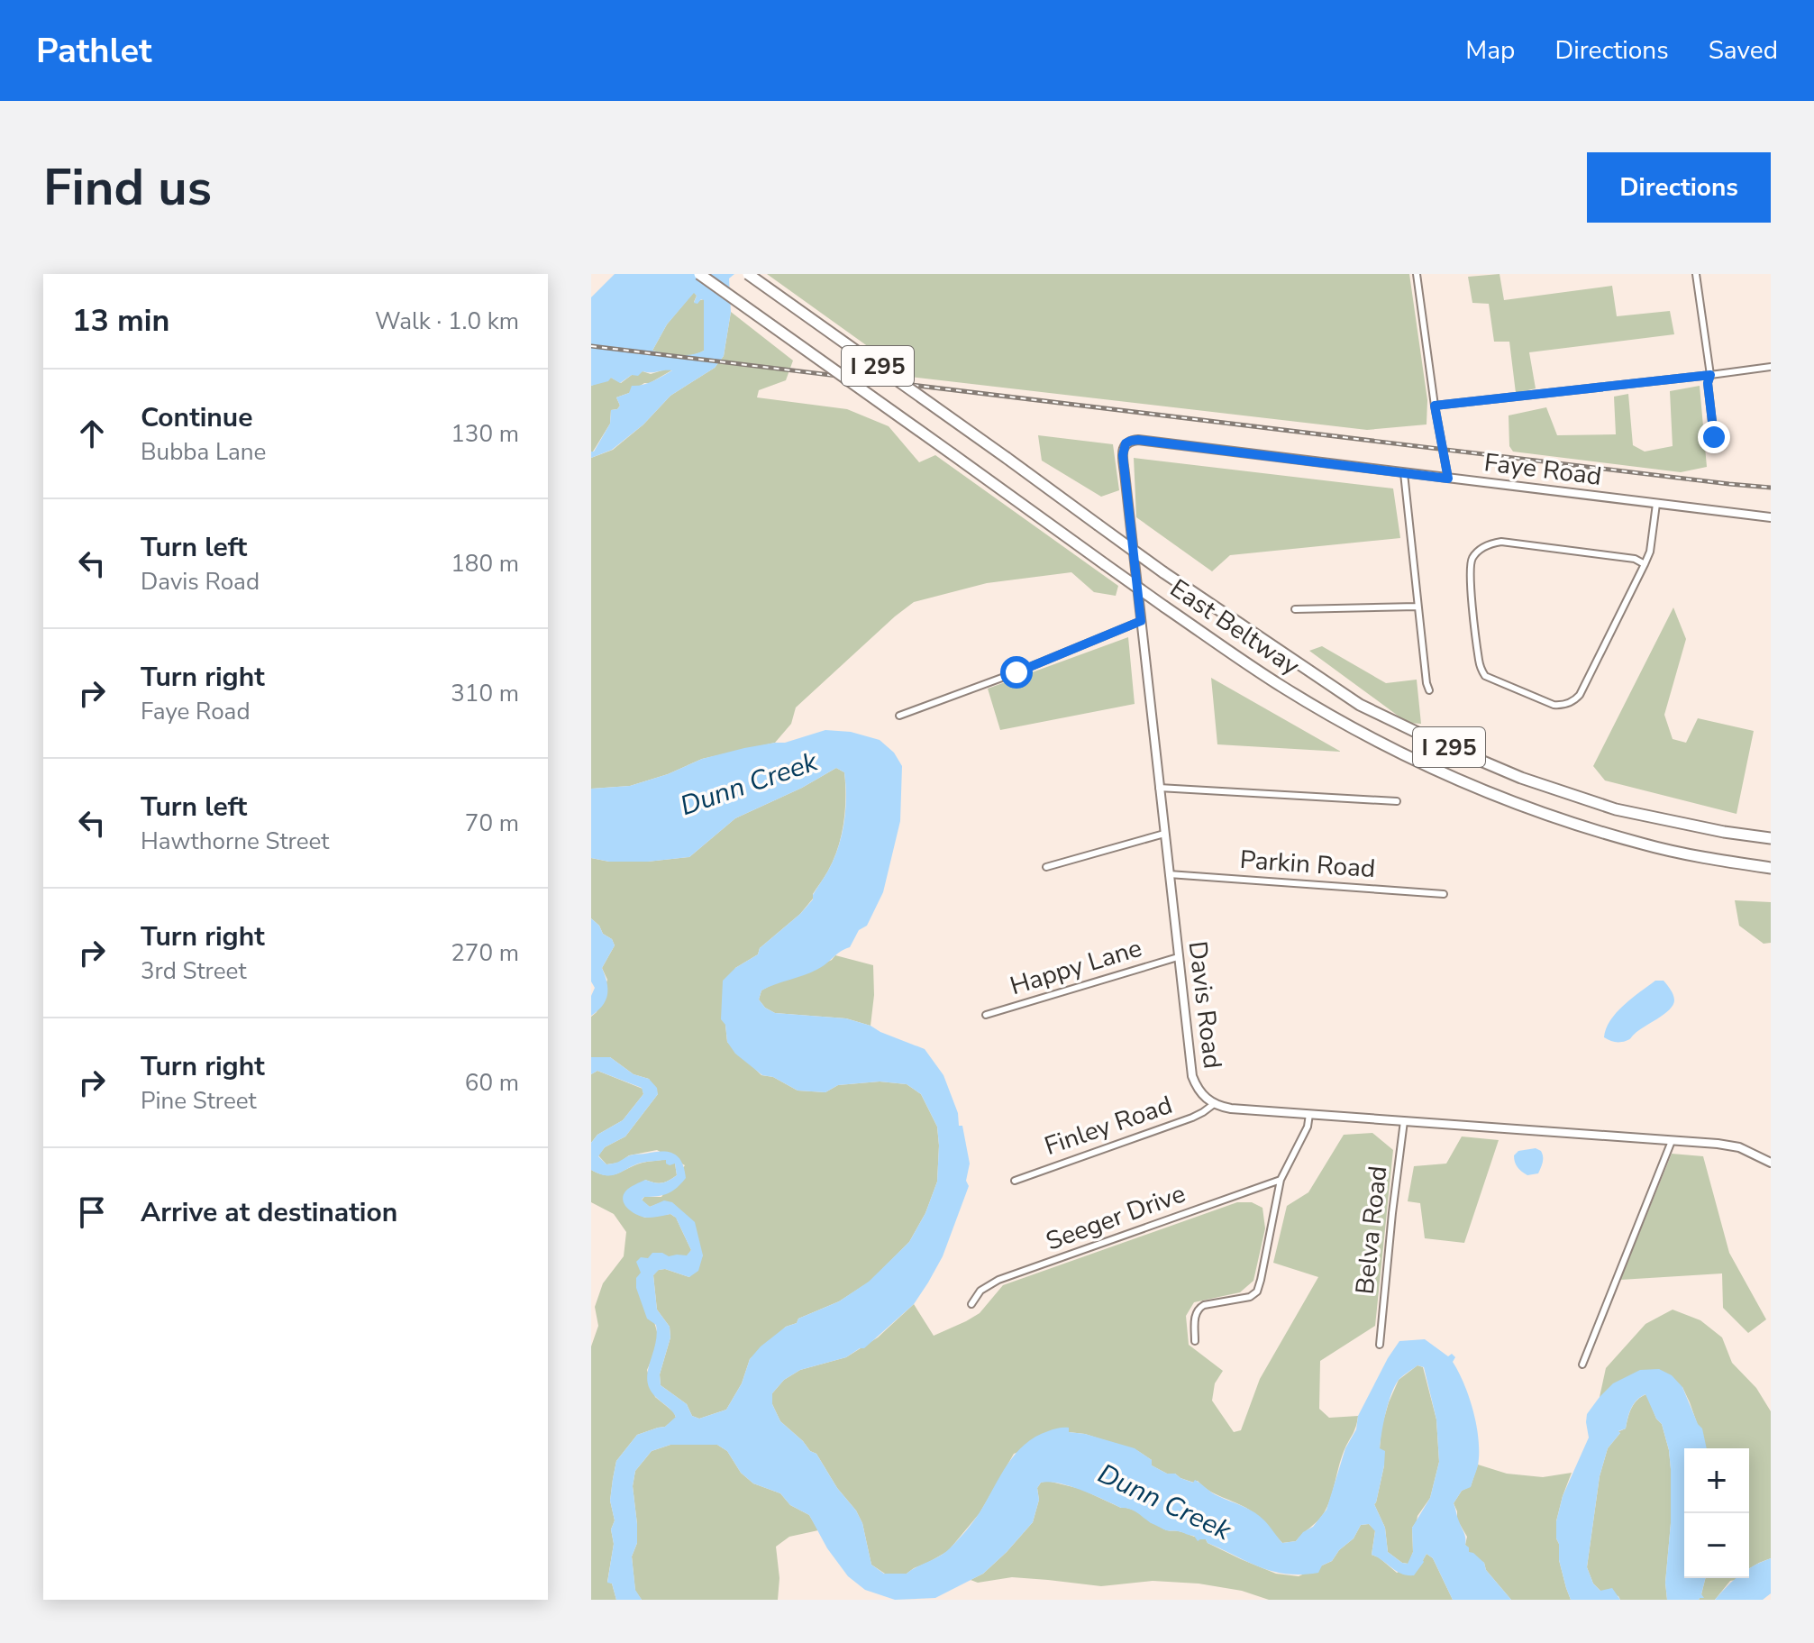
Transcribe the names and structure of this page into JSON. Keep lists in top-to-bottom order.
{
  "streets": {
    "highway": ["I 295", "East Beltway"],
    "street": [
      "Faye Road",
      "Parkin Road",
      "Happy Lane",
      "Davis Road",
      "Finley Road",
      "Seeger Drive",
      "Belva Road"
    ]
  },
  "crossings": [
    ["Faye Road", "Davis Road"],
    ["Parkin Road", "Davis Road"],
    ["Happy Lane", "Davis Road"],
    ["Davis Road", "Finley Road"],
    ["Davis Road", "Belva Road"]
  ],
  "water": ["Dunn Creek"],
  "page": {
    "header": "Pathlet",
    "nav": ["Map", "Directions", "Saved"],
    "buttons": "Directions",
    "title": "Find us",
    "heading": ["13 min", "Walk · 1.0 km"],
    "list": [
      ["Continue", "Bubba Lane", "130 m"],
      ["Turn left", "Davis Road", "180 m"],
      ["Turn right", "Faye Road", "310 m"],
      ["Turn left", "Hawthorne Street", "70 m"],
      ["Turn right", "3rd Street", "270 m"],
      ["Turn right", "Pine Street", "60 m"],
      "Arrive at destination"
    ],
    "map_buttons": ["+", "−"]
  }
}
